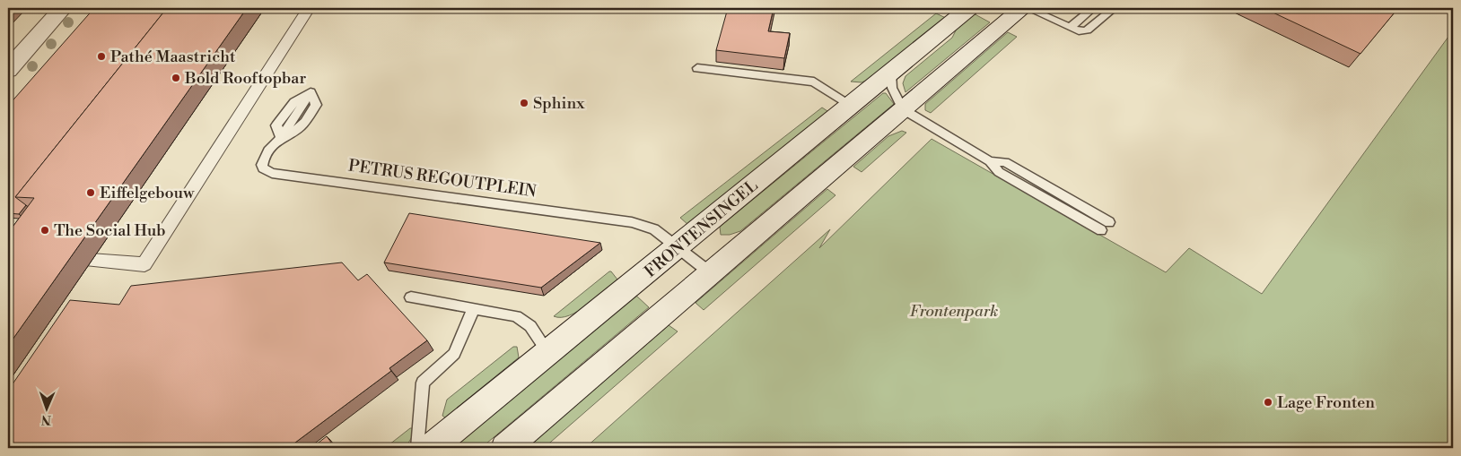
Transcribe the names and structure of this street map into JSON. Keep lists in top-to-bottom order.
{
  "streets": {
    "main road": ["FRONTENSINGEL"],
    "lane": ["PETRUS REGOUTPLEIN"]
  },
  "crossings": [
    ["PETRUS REGOUTPLEIN", "FRONTENSINGEL"]
  ],
  "parks": ["Frontenpark"],
  "places": [
    "Pathé Maastricht",
    "Bold Rooftopbar",
    "Sphinx",
    "Eiffelgebouw",
    "The Social Hub",
    "Lage Fronten"
  ],
  "north": "bottom"
}
